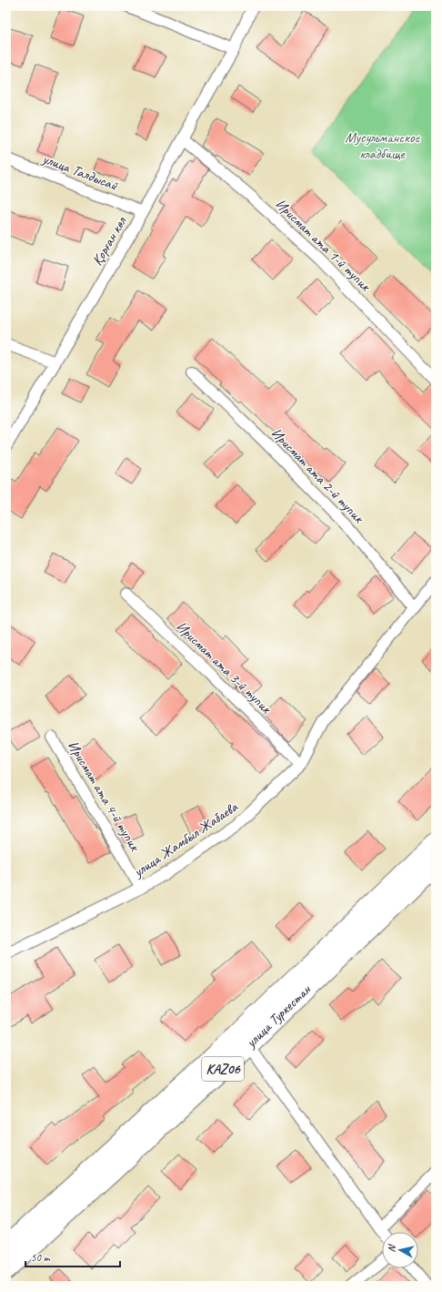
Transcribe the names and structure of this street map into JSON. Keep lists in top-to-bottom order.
{
  "streets": {
    "highway": ["улица Туркестан", "KАZ06"],
    "street": [
      "улица Талдысай",
      "Қорған көл",
      "Ирисмат ата 1-й тупик",
      "Ирисмат ата 2-й тупик",
      "Ирисмат ата 3-й тупик",
      "Ирисмат ата 4-й тупик",
      "улица Жамбыл Жабаева"
    ]
  },
  "crossings": [
    ["улица Талдысай", "Қорған көл"],
    ["Қорған көл", "Ирисмат ата 1-й тупик"],
    ["Ирисмат ата 2-й тупик", "улица Жамбыл Жабаева"],
    ["Ирисмат ата 3-й тупик", "улица Жамбыл Жабаева"],
    ["Ирисмат ата 4-й тупик", "улица Жамбыл Жабаева"]
  ],
  "parks": ["Мусульманское кладбище"],
  "scale_bar": "50 m",
  "north": "left"
}
